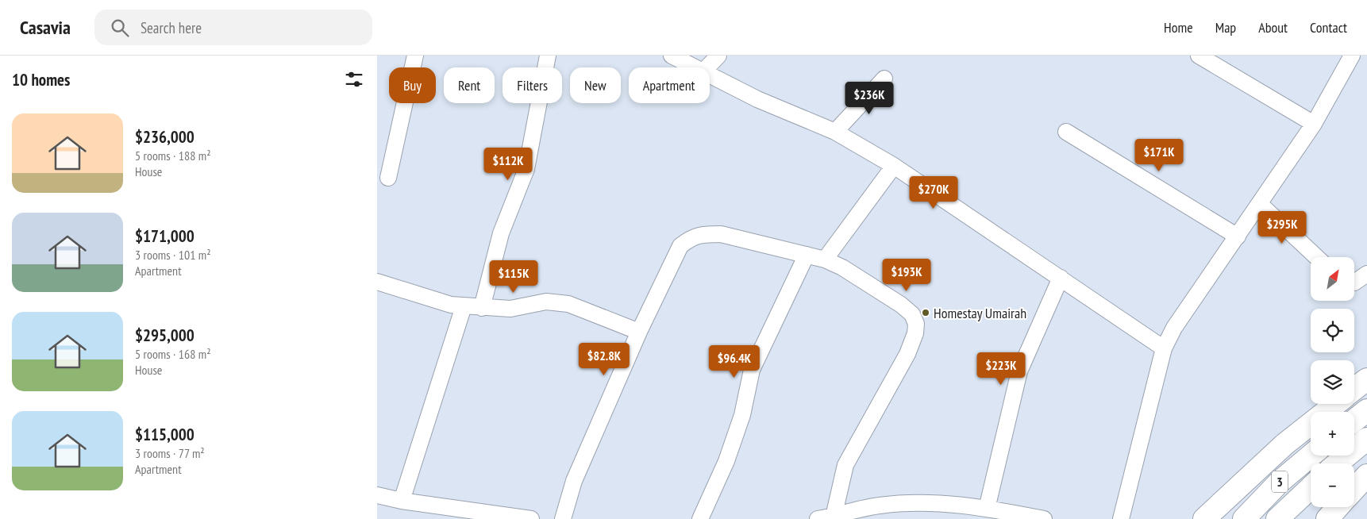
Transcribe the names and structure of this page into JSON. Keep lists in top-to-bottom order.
{
  "streets": {
    "highway": ["3"]
  },
  "places": ["Homestay Umairah"],
  "north": "top right",
  "page": {
    "header": "Casavia",
    "search": "Search here",
    "nav": [
      "Home",
      "Map",
      "About",
      "Contact"
    ],
    "heading": "10 homes",
    "chip": [
      "Buy",
      "Rent",
      "Filters",
      "New",
      "Apartment"
    ],
    "price": [
      "$236K",
      "$171K",
      "$112K",
      "$270K",
      "$295K",
      "$193K",
      "$115K",
      "$82.8K",
      "$96.4K",
      "$223K"
    ],
    "list": [
      {
        "name": "$236,000",
        "note": "5 rooms · 188 m² · House"
      },
      {
        "name": "$171,000",
        "note": "3 rooms · 101 m² · Apartment"
      },
      {
        "name": "$295,000",
        "note": "5 rooms · 168 m² · House"
      },
      {
        "name": "$115,000",
        "note": "3 rooms · 77 m² · Apartment"
      }
    ],
    "map_buttons": ["+", "−"]
  }
}
